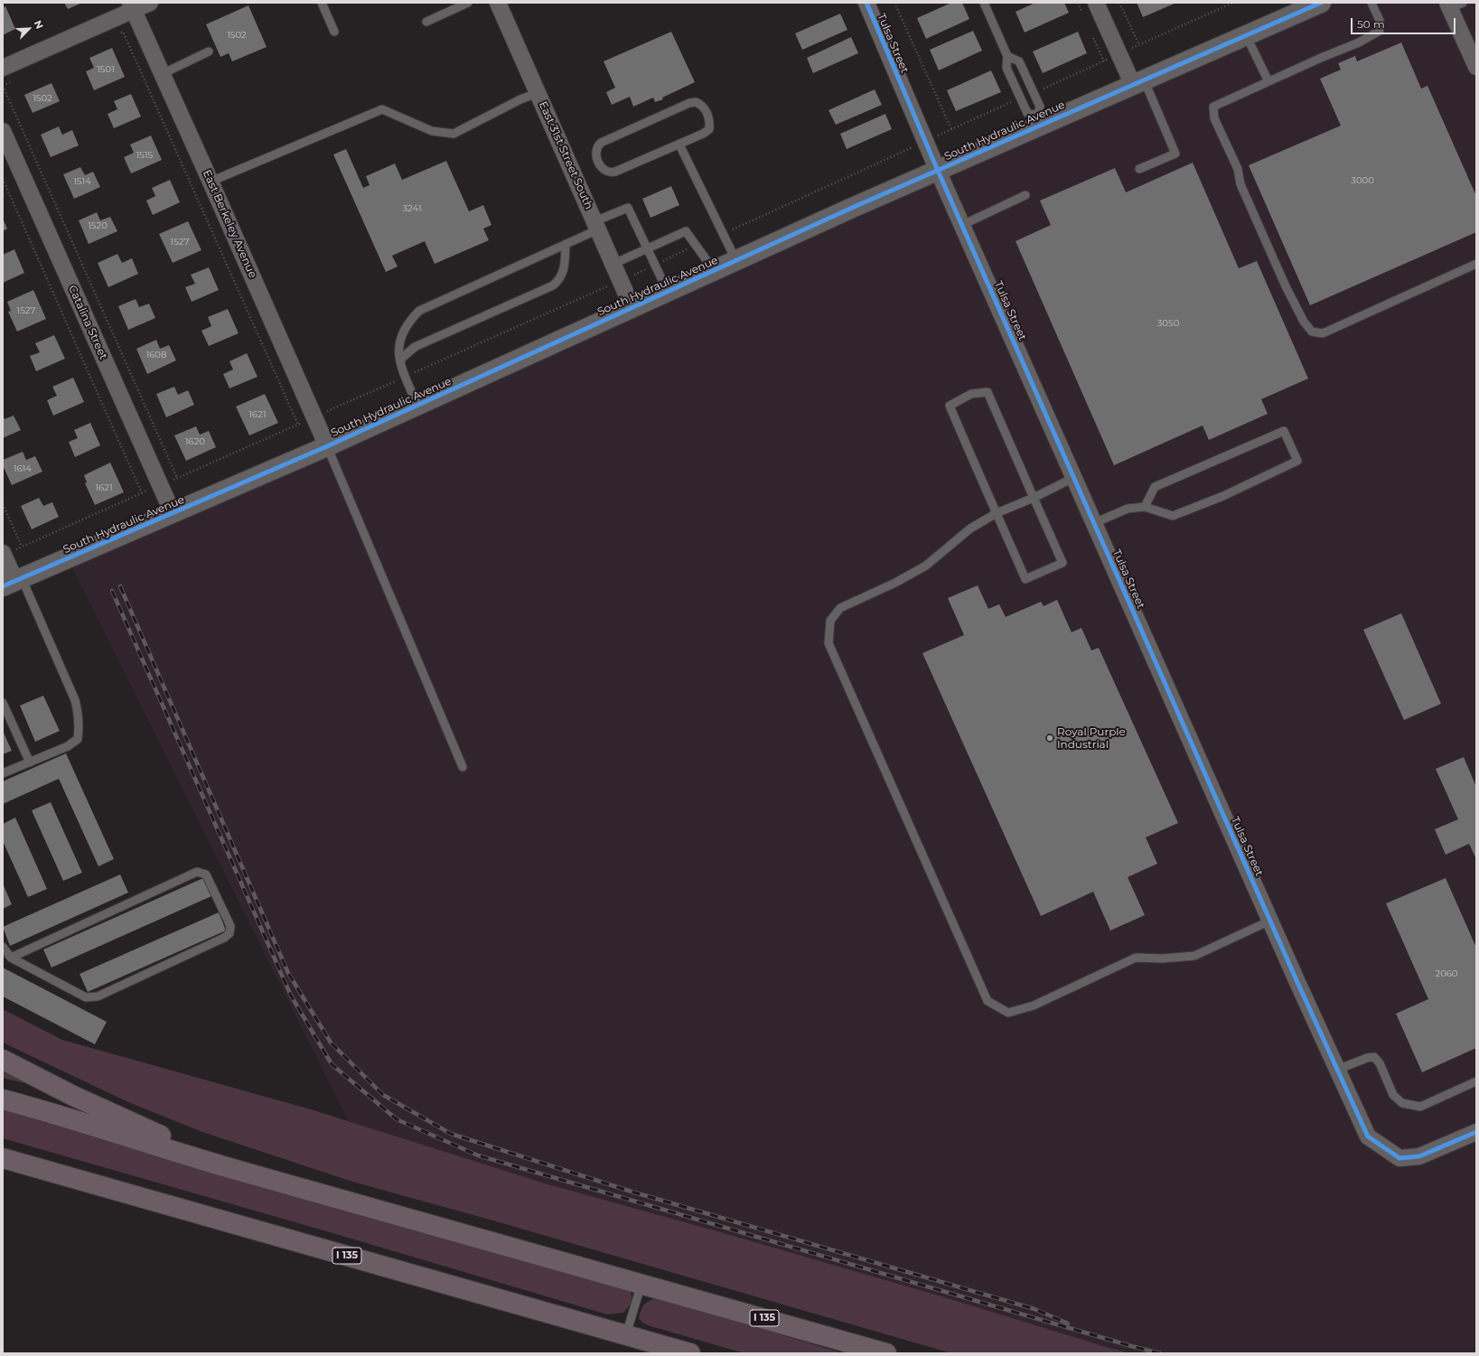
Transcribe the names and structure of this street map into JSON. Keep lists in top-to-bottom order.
{
  "streets": {
    "highway": ["I 135"],
    "street": [
      "Tulsa Street",
      "South Hydraulic Avenue",
      "East 31st Street South",
      "East Berkeley Avenue",
      "Catalina Street"
    ]
  },
  "crossings": [
    ["Tulsa Street", "South Hydraulic Avenue"],
    ["South Hydraulic Avenue", "East 31st Street South"],
    ["South Hydraulic Avenue", "East Berkeley Avenue"],
    ["South Hydraulic Avenue", "Catalina Street"]
  ],
  "places": ["Royal Purple Industrial"],
  "house_numbers": [
    "1502",
    "1501",
    "1502",
    "1515",
    "3000",
    "1514",
    "3241",
    "1520",
    "1527",
    "1527",
    "3050",
    "1608",
    "1621",
    "1620",
    "1614",
    "1621",
    "2060"
  ],
  "scale_bar": "50 m",
  "north": "top right"
}
